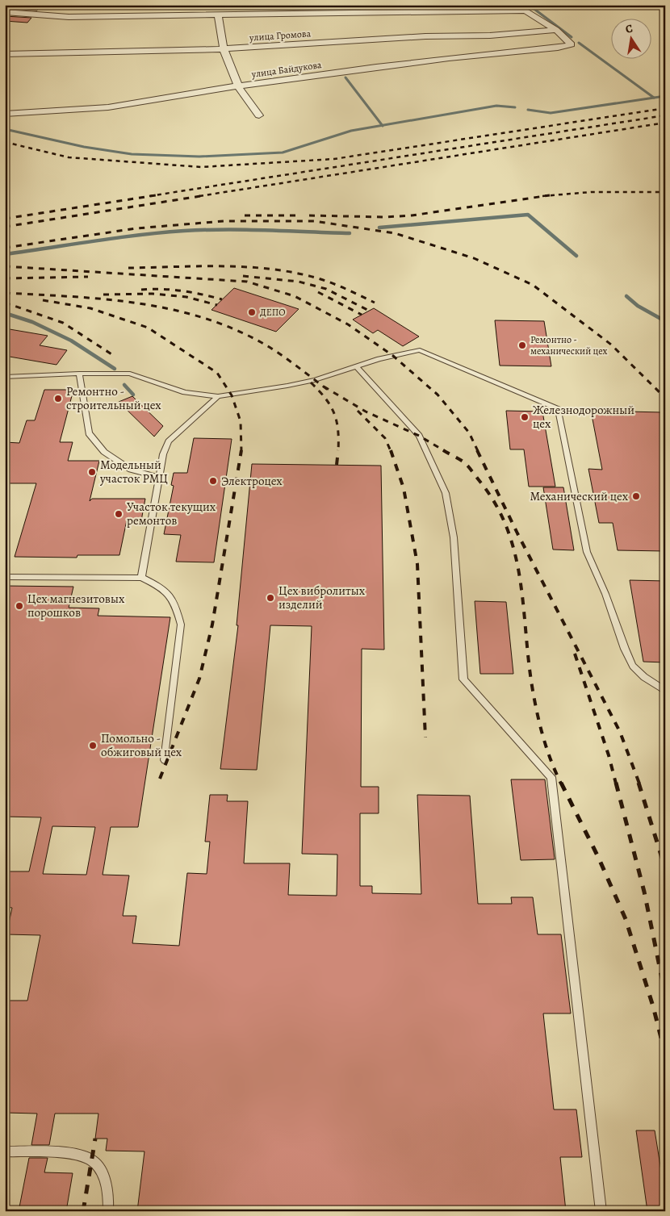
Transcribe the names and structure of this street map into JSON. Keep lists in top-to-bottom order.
{
  "streets": {
    "street": ["улица Громова", "улица Байдукова"]
  },
  "crossings": [
    ["улица Громова", "улица Байдукова"]
  ],
  "places": [
    "ДЕПО",
    "Ремонтно - механический цех",
    "Ремонтно - строительный цех",
    "Железнодорожный цех",
    "Модельный участок РМЦ",
    "Электроцех",
    "Механический цех",
    "Участок текущих ремонтов",
    "Цех вибролитых изделий",
    "Цех магнезитовых порошков",
    "Помольно - обжиговый цех"
  ],
  "north": "top"
}
